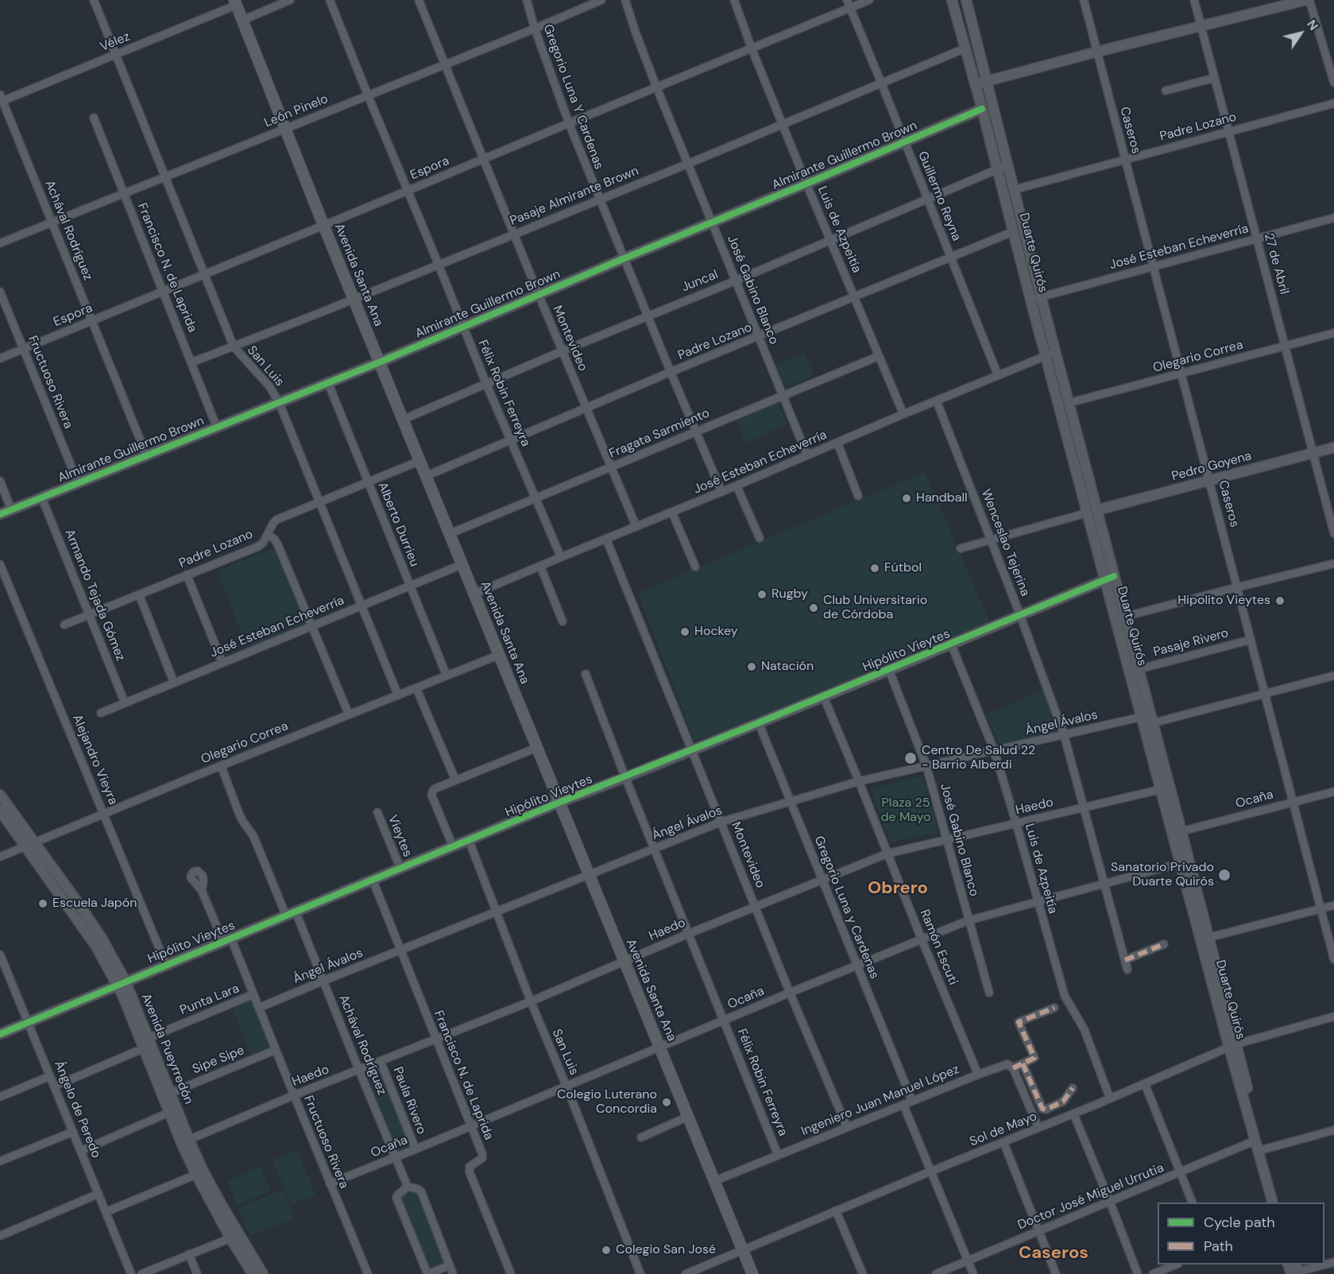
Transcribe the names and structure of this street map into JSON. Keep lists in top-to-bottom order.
{
  "streets": {
    "main road": [
      "Almirante Guillermo Brown",
      "Duarte Quirós",
      "Avenida Santa Ana",
      "Pedro Goyena",
      "Hipólito Vieytes",
      "Avenida Pueyrredón"
    ],
    "street": [
      "Vélez",
      "Gregorio Luna Y Cardenas",
      "León Pinelo",
      "Padre Lozano",
      "Caseros",
      "Espora",
      "Pasaje Almirante Brown",
      "Guillermo Reyna",
      "Luis de Azpeitía",
      "Achával Rodríguez",
      "José Esteban Echeverría",
      "27 de Abril",
      "Francisco N. de Laprida",
      "Juncal",
      "José Gabino Blanco",
      "Montevideo",
      "Olegario Correa",
      "San Luis",
      "Fructuoso Rivera",
      "Félix Robin Ferreyra",
      "Fragata Sarmiento",
      "Alberto Durrieu",
      "Wenceslao Tejerina",
      "Armando Tejada Gómez",
      "Pasaje Rivero",
      "Ángel Ávalos",
      "Alejandro Vieyra",
      "Ocaña",
      "Haedo",
      "Vieytes",
      "Gregorio Luna y Cardenas",
      "Ramón Escuti",
      "Punta Lara",
      "Sipe Sipe",
      "Paula Rivero",
      "Ingeniero Juan Manuel López",
      "Ángelo de Peredo",
      "Sol de Mayo",
      "Doctor José Miguel Urrutia"
    ]
  },
  "crossings": [
    ["Vélez", "Achával Rodríguez"],
    ["Vélez", "Avenida Santa Ana"],
    ["Vélez", "San Luis"],
    ["Gregorio Luna Y Cardenas", "León Pinelo"],
    ["Gregorio Luna Y Cardenas", "Padre Lozano"],
    ["Gregorio Luna Y Cardenas", "Almirante Guillermo Brown"],
    ["Gregorio Luna Y Cardenas", "Espora"],
    ["Gregorio Luna Y Cardenas", "Pasaje Almirante Brown"],
    ["Gregorio Luna Y Cardenas", "José Esteban Echeverría"],
    ["Gregorio Luna Y Cardenas", "Juncal"],
    ["Gregorio Luna Y Cardenas", "Fragata Sarmiento"],
    ["León Pinelo", "Achával Rodríguez"],
    ["León Pinelo", "Francisco N. de Laprida"],
    ["León Pinelo", "Avenida Santa Ana"],
    ["León Pinelo", "Montevideo"],
    ["León Pinelo", "San Luis"],
    ["León Pinelo", "Félix Robin Ferreyra"],
    ["Padre Lozano", "Caseros"],
    ["Padre Lozano", "Guillermo Reyna"],
    ["Padre Lozano", "Luis de Azpeitía"],
    ["Padre Lozano", "Duarte Quirós"],
    ["Padre Lozano", "27 de Abril"],
    ["Padre Lozano", "Avenida Santa Ana"],
    ["Padre Lozano", "José Gabino Blanco"],
    ["Padre Lozano", "Montevideo"],
    ["Padre Lozano", "San Luis"],
    ["Padre Lozano", "Félix Robin Ferreyra"],
    ["Padre Lozano", "Alberto Durrieu"],
    ["Padre Lozano", "Armando Tejada Gómez"],
    ["Caseros", "José Esteban Echeverría"],
    ["Caseros", "Olegario Correa"],
    ["Caseros", "Pedro Goyena"],
    ["Caseros", "Pasaje Rivero"],
    ["Caseros", "Ocaña"],
    ["Almirante Guillermo Brown", "Guillermo Reyna"],
    ["Almirante Guillermo Brown", "Luis de Azpeitía"],
    ["Almirante Guillermo Brown", "Achával Rodríguez"],
    ["Almirante Guillermo Brown", "Duarte Quirós"],
    ["Almirante Guillermo Brown", "Francisco N. de Laprida"],
    ["Almirante Guillermo Brown", "Avenida Santa Ana"],
    ["Almirante Guillermo Brown", "José Gabino Blanco"],
    ["Almirante Guillermo Brown", "Montevideo"],
    ["Almirante Guillermo Brown", "San Luis"],
    ["Almirante Guillermo Brown", "Fructuoso Rivera"],
    ["Almirante Guillermo Brown", "Félix Robin Ferreyra"],
    ["Almirante Guillermo Brown", "Alberto Durrieu"],
    ["Almirante Guillermo Brown", "Armando Tejada Gómez"],
    ["Espora", "Guillermo Reyna"],
    ["Espora", "Luis de Azpeitía"],
    ["Espora", "Achával Rodríguez"],
    ["Espora", "Francisco N. de Laprida"],
    ["Espora", "Avenida Santa Ana"],
    ["Espora", "José Gabino Blanco"],
    ["Espora", "Montevideo"],
    ["Espora", "San Luis"],
    ["Espora", "Fructuoso Rivera"],
    ["Espora", "Félix Robin Ferreyra"],
    ["Pasaje Almirante Brown", "Guillermo Reyna"],
    ["Pasaje Almirante Brown", "Luis de Azpeitía"],
    ["Pasaje Almirante Brown", "Duarte Quirós"],
    ["Pasaje Almirante Brown", "Francisco N. de Laprida"],
    ["Pasaje Almirante Brown", "Avenida Santa Ana"],
    ["Pasaje Almirante Brown", "José Gabino Blanco"],
    ["Pasaje Almirante Brown", "Montevideo"],
    ["Pasaje Almirante Brown", "San Luis"],
    ["Pasaje Almirante Brown", "Félix Robin Ferreyra"],
    ["Guillermo Reyna", "José Esteban Echeverría"],
    ["Guillermo Reyna", "Juncal"],
    ["Luis de Azpeitía", "José Esteban Echeverría"],
    ["Luis de Azpeitía", "Juncal"],
    ["Luis de Azpeitía", "Fragata Sarmiento"],
    ["Luis de Azpeitía", "Hipólito Vieytes"],
    ["Luis de Azpeitía", "Ángel Ávalos"],
    ["Luis de Azpeitía", "Ocaña"],
    ["Luis de Azpeitía", "Haedo"],
    ["Luis de Azpeitía", "Sol de Mayo"],
    ["Achával Rodríguez", "Olegario Correa"],
    ["Achával Rodríguez", "Hipólito Vieytes"],
    ["Achával Rodríguez", "Ángel Ávalos"],
    ["Achával Rodríguez", "Ocaña"],
    ["Achával Rodríguez", "Haedo"],
    ["José Esteban Echeverría", "Duarte Quirós"],
    ["José Esteban Echeverría", "27 de Abril"],
    ["José Esteban Echeverría", "Avenida Santa Ana"],
    ["José Esteban Echeverría", "José Gabino Blanco"],
    ["José Esteban Echeverría", "Montevideo"],
    ["José Esteban Echeverría", "San Luis"],
    ["José Esteban Echeverría", "Félix Robin Ferreyra"],
    ["José Esteban Echeverría", "Alberto Durrieu"],
    ["José Esteban Echeverría", "Wenceslao Tejerina"],
    ["José Esteban Echeverría", "Armando Tejada Gómez"],
    ["Duarte Quirós", "Juncal"],
    ["Duarte Quirós", "Olegario Correa"],
    ["Duarte Quirós", "Pedro Goyena"],
    ["Duarte Quirós", "Pasaje Rivero"],
    ["Duarte Quirós", "Hipólito Vieytes"],
    ["Duarte Quirós", "Ángel Ávalos"],
    ["Duarte Quirós", "Ocaña"],
    ["Duarte Quirós", "Haedo"],
    ["Duarte Quirós", "Sol de Mayo"],
    ["Duarte Quirós", "Doctor José Miguel Urrutia"],
    ["27 de Abril", "Olegario Correa"],
    ["27 de Abril", "Pedro Goyena"],
    ["Francisco N. de Laprida", "Hipólito Vieytes"],
    ["Francisco N. de Laprida", "Ángel Ávalos"],
    ["Francisco N. de Laprida", "Ocaña"],
    ["Francisco N. de Laprida", "Haedo"],
    ["Avenida Santa Ana", "Juncal"],
    ["Avenida Santa Ana", "Olegario Correa"],
    ["Avenida Santa Ana", "Fragata Sarmiento"],
    ["Avenida Santa Ana", "Hipólito Vieytes"],
    ["Avenida Santa Ana", "Ángel Ávalos"],
    ["Avenida Santa Ana", "Ocaña"],
    ["Avenida Santa Ana", "Haedo"],
    ["Avenida Santa Ana", "Ingeniero Juan Manuel López"],
    ["Avenida Santa Ana", "Sol de Mayo"],
    ["Juncal", "José Gabino Blanco"],
    ["Juncal", "Montevideo"],
    ["Juncal", "Félix Robin Ferreyra"],
    ["José Gabino Blanco", "Fragata Sarmiento"],
    ["José Gabino Blanco", "Hipólito Vieytes"],
    ["José Gabino Blanco", "Ángel Ávalos"],
    ["José Gabino Blanco", "Ocaña"],
    ["José Gabino Blanco", "Haedo"],
    ["Montevideo", "Fragata Sarmiento"],
    ["Montevideo", "Hipólito Vieytes"],
    ["Montevideo", "Ángel Ávalos"],
    ["Montevideo", "Ocaña"],
    ["Montevideo", "Haedo"],
    ["Montevideo", "Ingeniero Juan Manuel López"],
    ["Olegario Correa", "San Luis"],
    ["Olegario Correa", "Alberto Durrieu"],
    ["Olegario Correa", "Alejandro Vieyra"],
    ["Olegario Correa", "Avenida Pueyrredón"],
    ["San Luis", "Hipólito Vieytes"],
    ["San Luis", "Ángel Ávalos"],
    ["San Luis", "Ocaña"],
    ["San Luis", "Haedo"],
    ["Fructuoso Rivera", "Hipólito Vieytes"],
    ["Fructuoso Rivera", "Ángel Ávalos"],
    ["Fructuoso Rivera", "Ocaña"],
    ["Fructuoso Rivera", "Haedo"],
    ["Fructuoso Rivera", "Punta Lara"],
    ["Fructuoso Rivera", "Sipe Sipe"],
    ["Félix Robin Ferreyra", "Fragata Sarmiento"],
    ["Félix Robin Ferreyra", "Hipólito Vieytes"],
    ["Félix Robin Ferreyra", "Ángel Ávalos"],
    ["Félix Robin Ferreyra", "Ocaña"],
    ["Félix Robin Ferreyra", "Haedo"],
    ["Félix Robin Ferreyra", "Ingeniero Juan Manuel López"],
    ["Pedro Goyena", "Wenceslao Tejerina"],
    ["Wenceslao Tejerina", "Hipólito Vieytes"],
    ["Wenceslao Tejerina", "Ángel Ávalos"],
    ["Wenceslao Tejerina", "Ocaña"],
    ["Wenceslao Tejerina", "Haedo"],
    ["Hipólito Vieytes", "Alejandro Vieyra"],
    ["Hipólito Vieytes", "Vieytes"],
    ["Hipólito Vieytes", "Gregorio Luna y Cardenas"],
    ["Hipólito Vieytes", "Ramón Escuti"],
    ["Hipólito Vieytes", "Avenida Pueyrredón"],
    ["Hipólito Vieytes", "Ángelo de Peredo"],
    ["Ángel Ávalos", "Gregorio Luna y Cardenas"],
    ["Ángel Ávalos", "Ramón Escuti"],
    ["Ocaña", "Gregorio Luna y Cardenas"],
    ["Ocaña", "Ramón Escuti"],
    ["Ocaña", "Paula Rivero"],
    ["Haedo", "Gregorio Luna y Cardenas"],
    ["Haedo", "Ramón Escuti"],
    ["Haedo", "Avenida Pueyrredón"],
    ["Haedo", "Paula Rivero"],
    ["Gregorio Luna y Cardenas", "Ingeniero Juan Manuel López"],
    ["Ramón Escuti", "Ingeniero Juan Manuel López"],
    ["Punta Lara", "Avenida Pueyrredón"],
    ["Avenida Pueyrredón", "Sipe Sipe"]
  ],
  "districts": ["Obrero", "Caseros"],
  "parks": ["Plaza 25 de Mayo"],
  "places": [
    "Handball",
    "Fútbol",
    "Rugby",
    "Hipolito Vieytes",
    "Club Universitario de Córdoba",
    "Hockey",
    "Natación",
    "Centro De Salud 22 - Barrio Alberdi",
    "Sanatorio Privado Duarte Quirós",
    "Escuela Japón",
    "Colegio Luterano Concordia",
    "Colegio San José"
  ],
  "legend": ["Cycle path", "Path"],
  "north": "top right"
}
